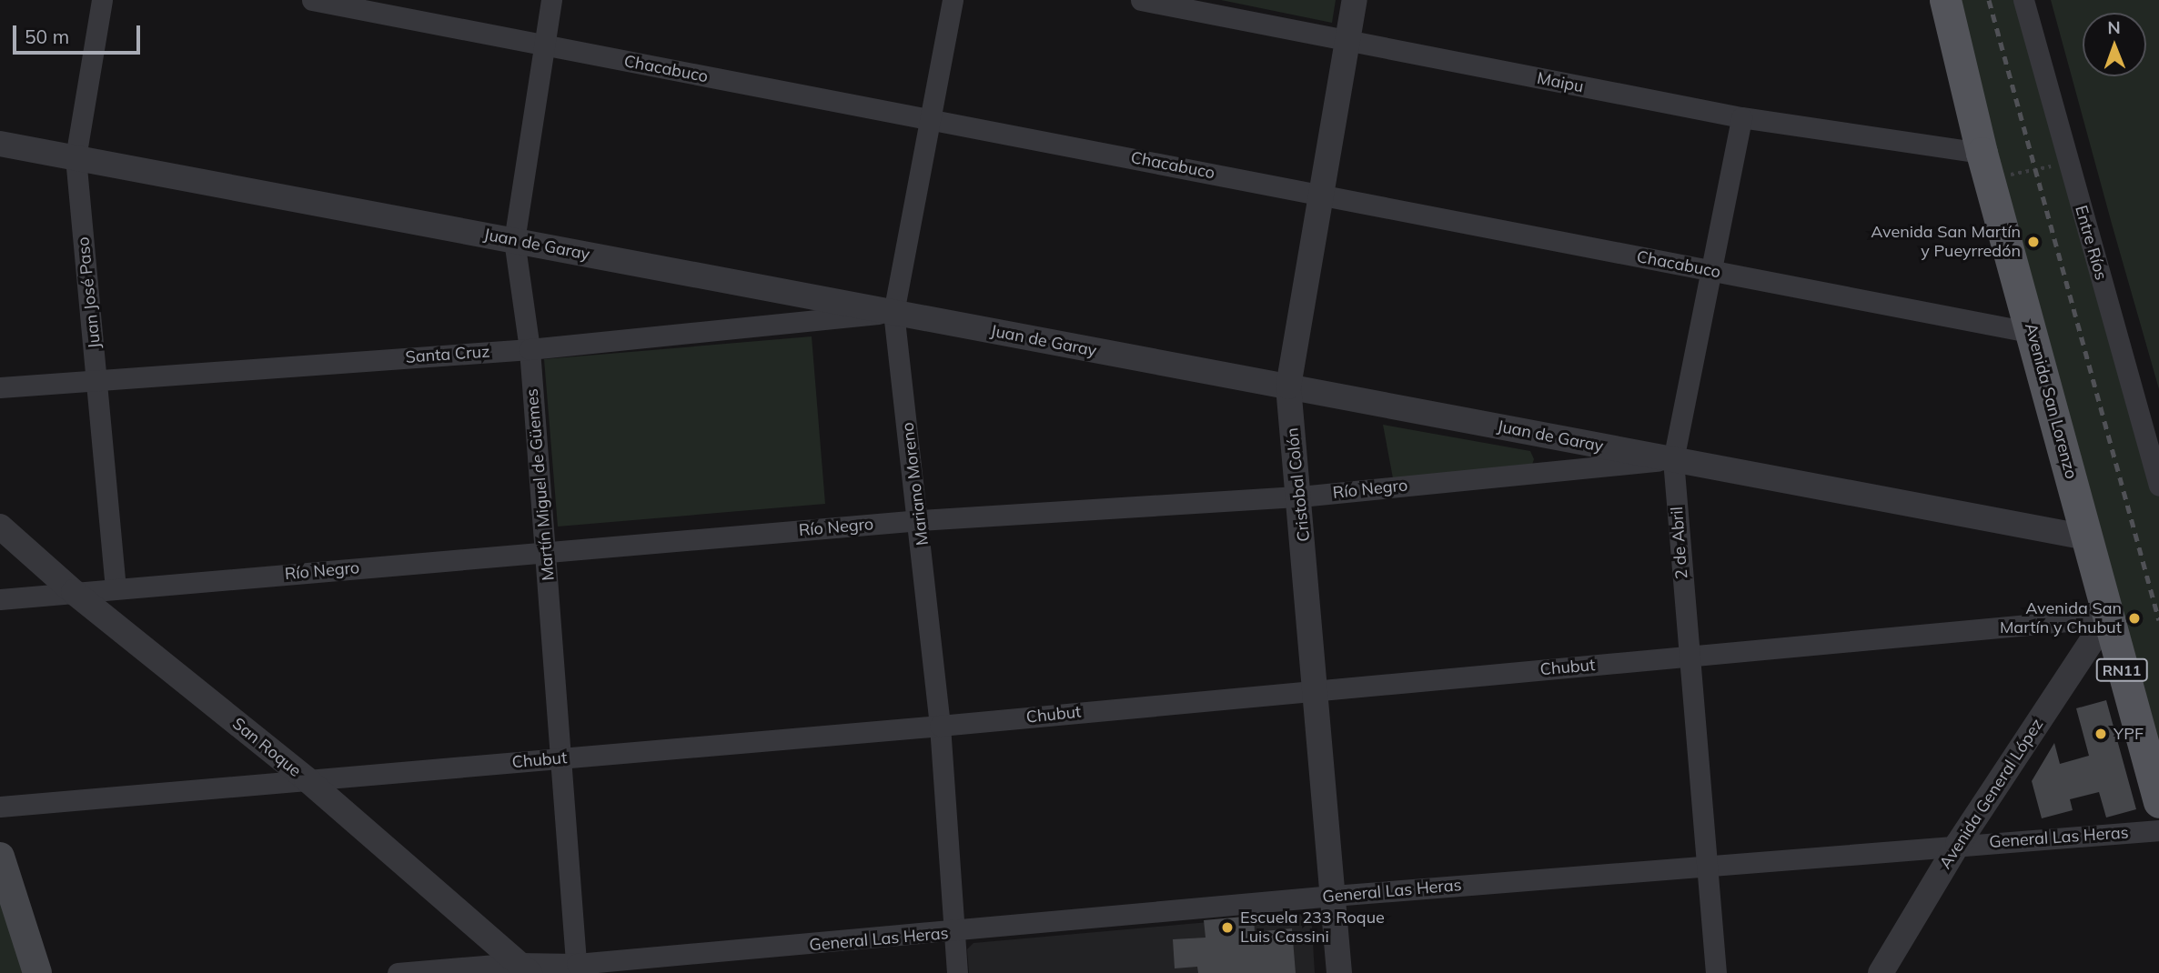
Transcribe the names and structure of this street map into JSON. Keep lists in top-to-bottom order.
{
  "streets": {
    "main road": ["Avenida San Lorenzo", "RN11"],
    "street": [
      "Chacabuco",
      "Maipu",
      "Entre Ríos",
      "Juan de Garay",
      "Juan José Paso",
      "Santa Cruz",
      "Mariano Moreno",
      "Martín Miguel de Güemes",
      "Cristobal Colón",
      "Río Negro",
      "2 de Abril",
      "Chubut",
      "San Roque",
      "Avenida General López",
      "General Las Heras"
    ]
  },
  "crossings": [
    ["Chacabuco", "Avenida San Lorenzo"],
    ["Chacabuco", "Mariano Moreno"],
    ["Chacabuco", "Martín Miguel de Güemes"],
    ["Chacabuco", "Cristobal Colón"],
    ["Chacabuco", "2 de Abril"],
    ["Maipu", "Avenida San Lorenzo"],
    ["Maipu", "Cristobal Colón"],
    ["Maipu", "2 de Abril"],
    ["Juan de Garay", "Juan José Paso"],
    ["Juan de Garay", "Santa Cruz"],
    ["Juan de Garay", "Avenida San Lorenzo"],
    ["Juan de Garay", "Mariano Moreno"],
    ["Juan de Garay", "Martín Miguel de Güemes"],
    ["Juan de Garay", "Cristobal Colón"],
    ["Juan de Garay", "Río Negro"],
    ["Juan de Garay", "2 de Abril"],
    ["Juan José Paso", "Santa Cruz"],
    ["Juan José Paso", "Río Negro"],
    ["Santa Cruz", "Mariano Moreno"],
    ["Santa Cruz", "Martín Miguel de Güemes"],
    ["Avenida San Lorenzo", "Chubut"],
    ["Avenida San Lorenzo", "Avenida General López"],
    ["Mariano Moreno", "Río Negro"],
    ["Mariano Moreno", "Chubut"],
    ["Mariano Moreno", "General Las Heras"],
    ["Martín Miguel de Güemes", "Río Negro"],
    ["Martín Miguel de Güemes", "Chubut"],
    ["Martín Miguel de Güemes", "General Las Heras"],
    ["Cristobal Colón", "Río Negro"],
    ["Cristobal Colón", "Chubut"],
    ["Cristobal Colón", "General Las Heras"],
    ["Río Negro", "2 de Abril"],
    ["Río Negro", "San Roque"],
    ["2 de Abril", "Chubut"],
    ["2 de Abril", "General Las Heras"],
    ["Chubut", "San Roque"],
    ["Chubut", "Avenida General López"],
    ["San Roque", "General Las Heras"],
    ["Avenida General López", "General Las Heras"]
  ],
  "places": [
    "Avenida San Martín y Pueyrredón",
    "Avenida San Martín y Chubut",
    "YPF",
    "Escuela 233 Roque Luis Cassini"
  ],
  "scale_bar": "50 m",
  "north": "top"
}
